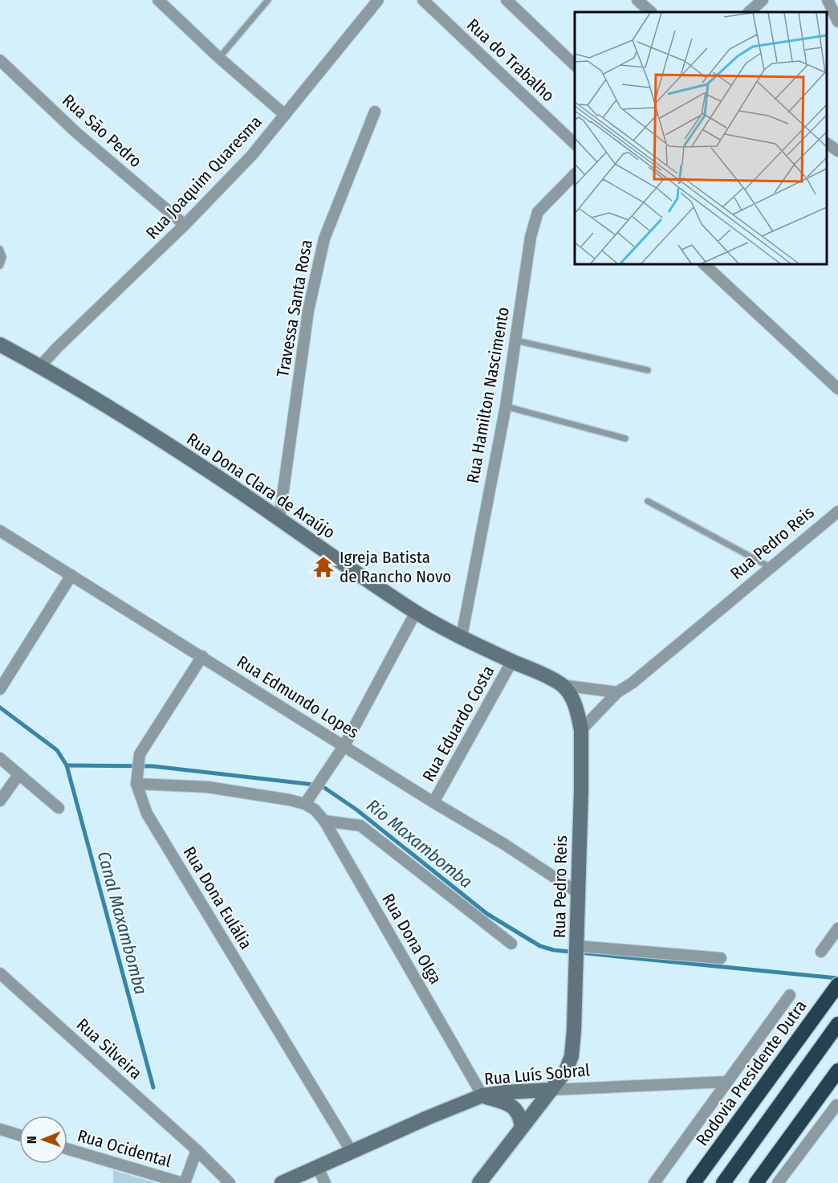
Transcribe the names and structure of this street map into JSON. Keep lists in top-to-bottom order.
{
  "streets": {
    "highway": ["Rodovia Presidente Dutra"],
    "main road": ["Rua Dona Clara de Araújo", "Rua Pedro Reis", "Rua Luís Sobral"],
    "street": [
      "Rua do Trabalho",
      "Rua São Pedro",
      "Rua Joaquim Quaresma",
      "Travessa Santa Rosa",
      "Rua Hamilton Nascimento",
      "Rua Edmundo Lopes",
      "Rua Eduardo Costa",
      "Rua Dona Eulália",
      "Rua Dona Olga",
      "Rua Silveira",
      "Rua Ocidental"
    ]
  },
  "crossings": [
    ["Rua São Pedro", "Rua Joaquim Quaresma"],
    ["Rua Joaquim Quaresma", "Rua Dona Clara de Araújo"],
    ["Travessa Santa Rosa", "Rua Dona Clara de Araújo"],
    ["Rua Hamilton Nascimento", "Rua Dona Clara de Araújo"],
    ["Rua Dona Clara de Araújo", "Rua Eduardo Costa"],
    ["Rua Pedro Reis", "Rua Edmundo Lopes"],
    ["Rua Pedro Reis", "Rua Luís Sobral"],
    ["Rua Edmundo Lopes", "Rua Eduardo Costa"],
    ["Rua Edmundo Lopes", "Rua Dona Eulália"],
    ["Rua Dona Eulália", "Rua Dona Olga"],
    ["Rua Dona Eulália", "Rua Luís Sobral"],
    ["Rua Dona Olga", "Rua Luís Sobral"]
  ],
  "water": ["Rio Maxambomba", "Canal Maxambomba"],
  "places": {
    "temple": ["Igreja Batista de Rancho Novo"]
  },
  "north": "left"
}
